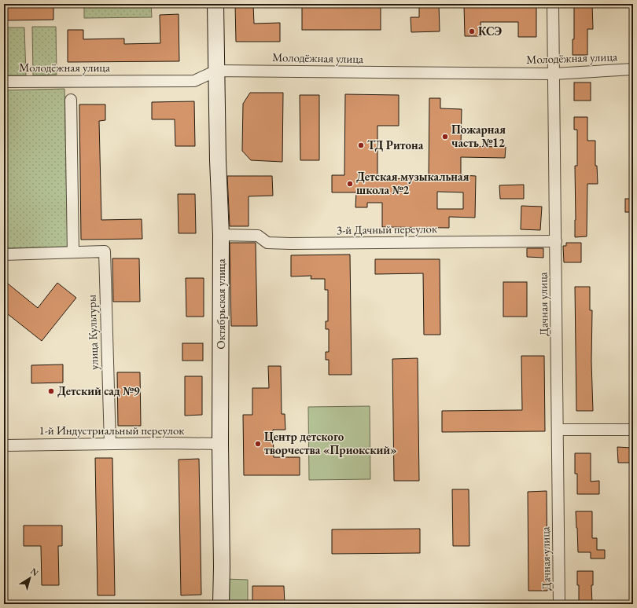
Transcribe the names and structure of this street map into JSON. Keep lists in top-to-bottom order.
{
  "streets": {
    "main road": ["Октябрьская улица"],
    "street": [
      "Молодёжная улица",
      "3-й Дачный переулок",
      "Дачная улица",
      "улица Культуры",
      "1-й Индустриальный переулок"
    ]
  },
  "crossings": [
    ["Молодёжная улица", "Октябрьская улица"],
    ["Молодёжная улица", "Дачная улица"],
    ["3-й Дачный переулок", "Октябрьская улица"],
    ["3-й Дачный переулок", "Дачная улица"],
    ["Октябрьская улица", "1-й Индустриальный переулок"],
    ["улица Культуры", "1-й Индустриальный переулок"]
  ],
  "places": [
    "КСЭ",
    "Пожарная часть №12",
    "ТД Ритона",
    "Детская музыкальная школа №2",
    "Детский сад №9",
    "Центр детского творчества «Приокский»"
  ],
  "north": "top right"
}
